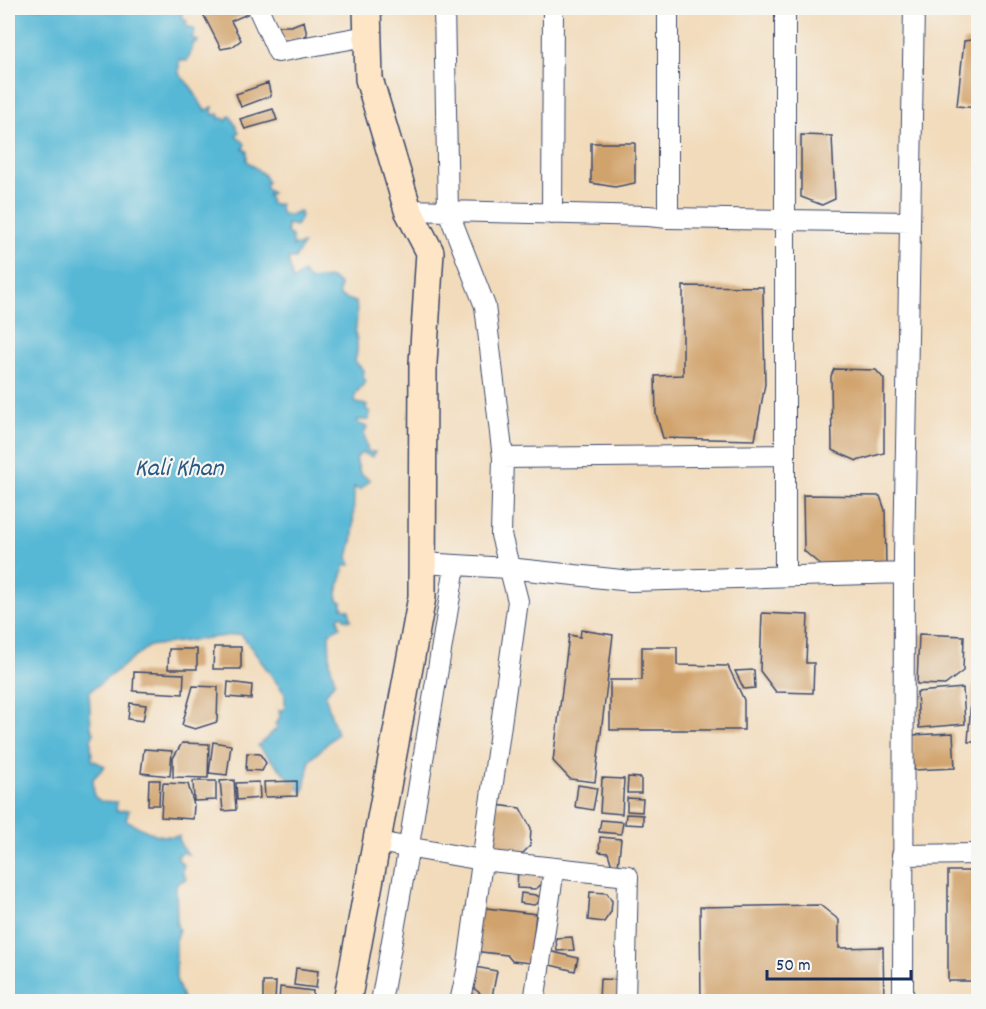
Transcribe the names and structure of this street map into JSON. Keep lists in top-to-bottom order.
{
  "water": ["Kali Khan"],
  "scale_bar": "50 m"
}
